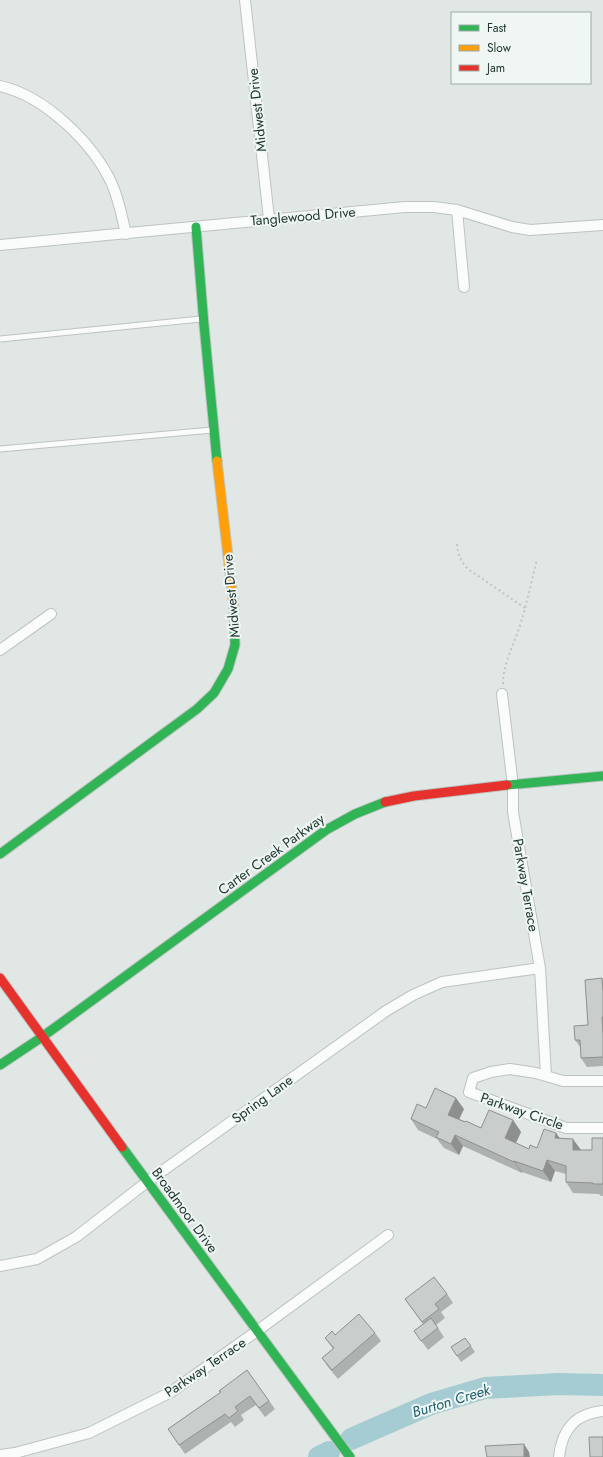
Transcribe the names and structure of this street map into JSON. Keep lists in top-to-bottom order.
{
  "streets": {
    "street": [
      "Midwest Drive",
      "Tanglewood Drive",
      "Carter Creek Parkway",
      "Parkway Terrace",
      "Spring Lane",
      "Parkway Circle",
      "Broadmoor Drive"
    ]
  },
  "crossings": [
    ["Midwest Drive", "Tanglewood Drive"],
    ["Carter Creek Parkway", "Parkway Terrace"],
    ["Carter Creek Parkway", "Broadmoor Drive"],
    ["Parkway Terrace", "Spring Lane"],
    ["Parkway Terrace", "Parkway Circle"],
    ["Parkway Terrace", "Broadmoor Drive"],
    ["Spring Lane", "Broadmoor Drive"]
  ],
  "water": ["Burton Creek"],
  "legend": ["Fast", "Slow", "Jam"]
}
